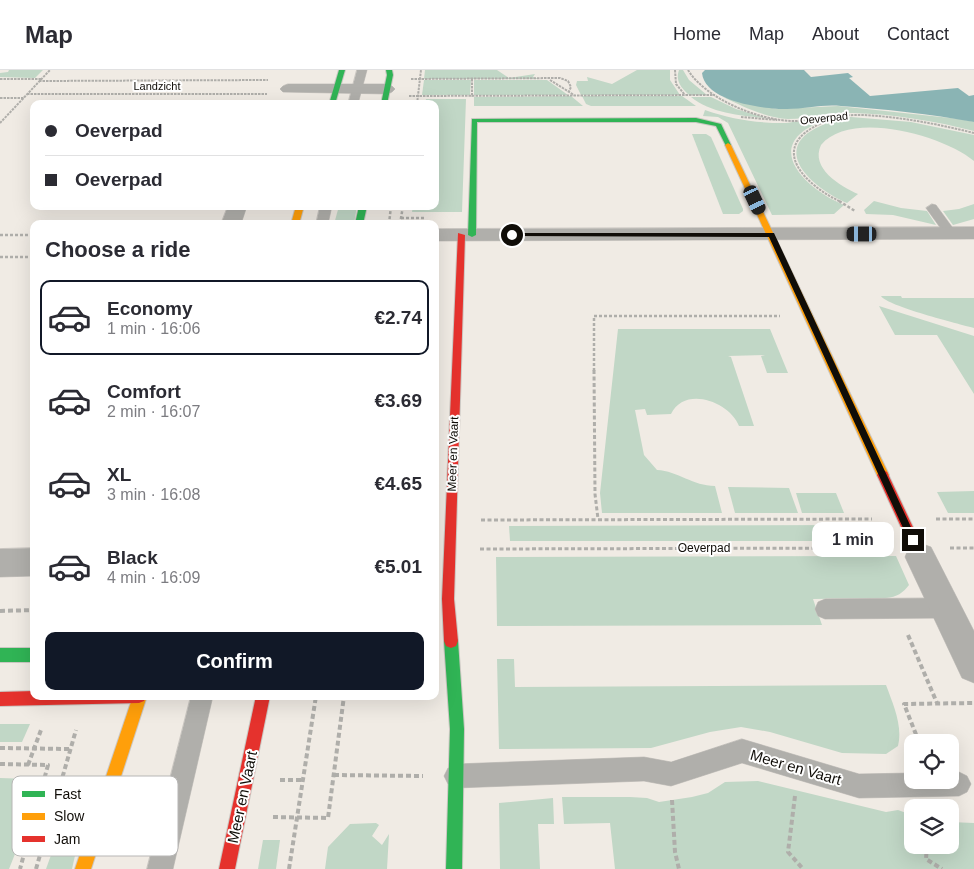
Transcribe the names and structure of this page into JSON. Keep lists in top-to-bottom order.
{
  "streets": {
    "street": ["Meer en Vaart"],
    "path": ["Landzicht", "Oeverpad"]
  },
  "crossings": [
    ["Oeverpad", "Meer en Vaart"]
  ],
  "legend": ["Fast", "Slow", "Jam"],
  "page": {
    "header": "Map",
    "nav": [
      "Home",
      "Map",
      "About",
      "Contact"
    ],
    "banner": ["Oeverpad", "Oeverpad"],
    "heading": "Choose a ride",
    "list": [
      {
        "name": "Economy",
        "note": "1 min · 16:06",
        "value": "€2.74"
      },
      {
        "name": "Comfort",
        "note": "2 min · 16:07",
        "value": "€3.69"
      },
      {
        "name": "XL",
        "note": "3 min · 16:08",
        "value": "€4.65"
      },
      {
        "name": "Black",
        "note": "4 min · 16:09",
        "value": "€5.01"
      }
    ],
    "bubble": "1 min",
    "buttons": "Confirm"
  }
}
